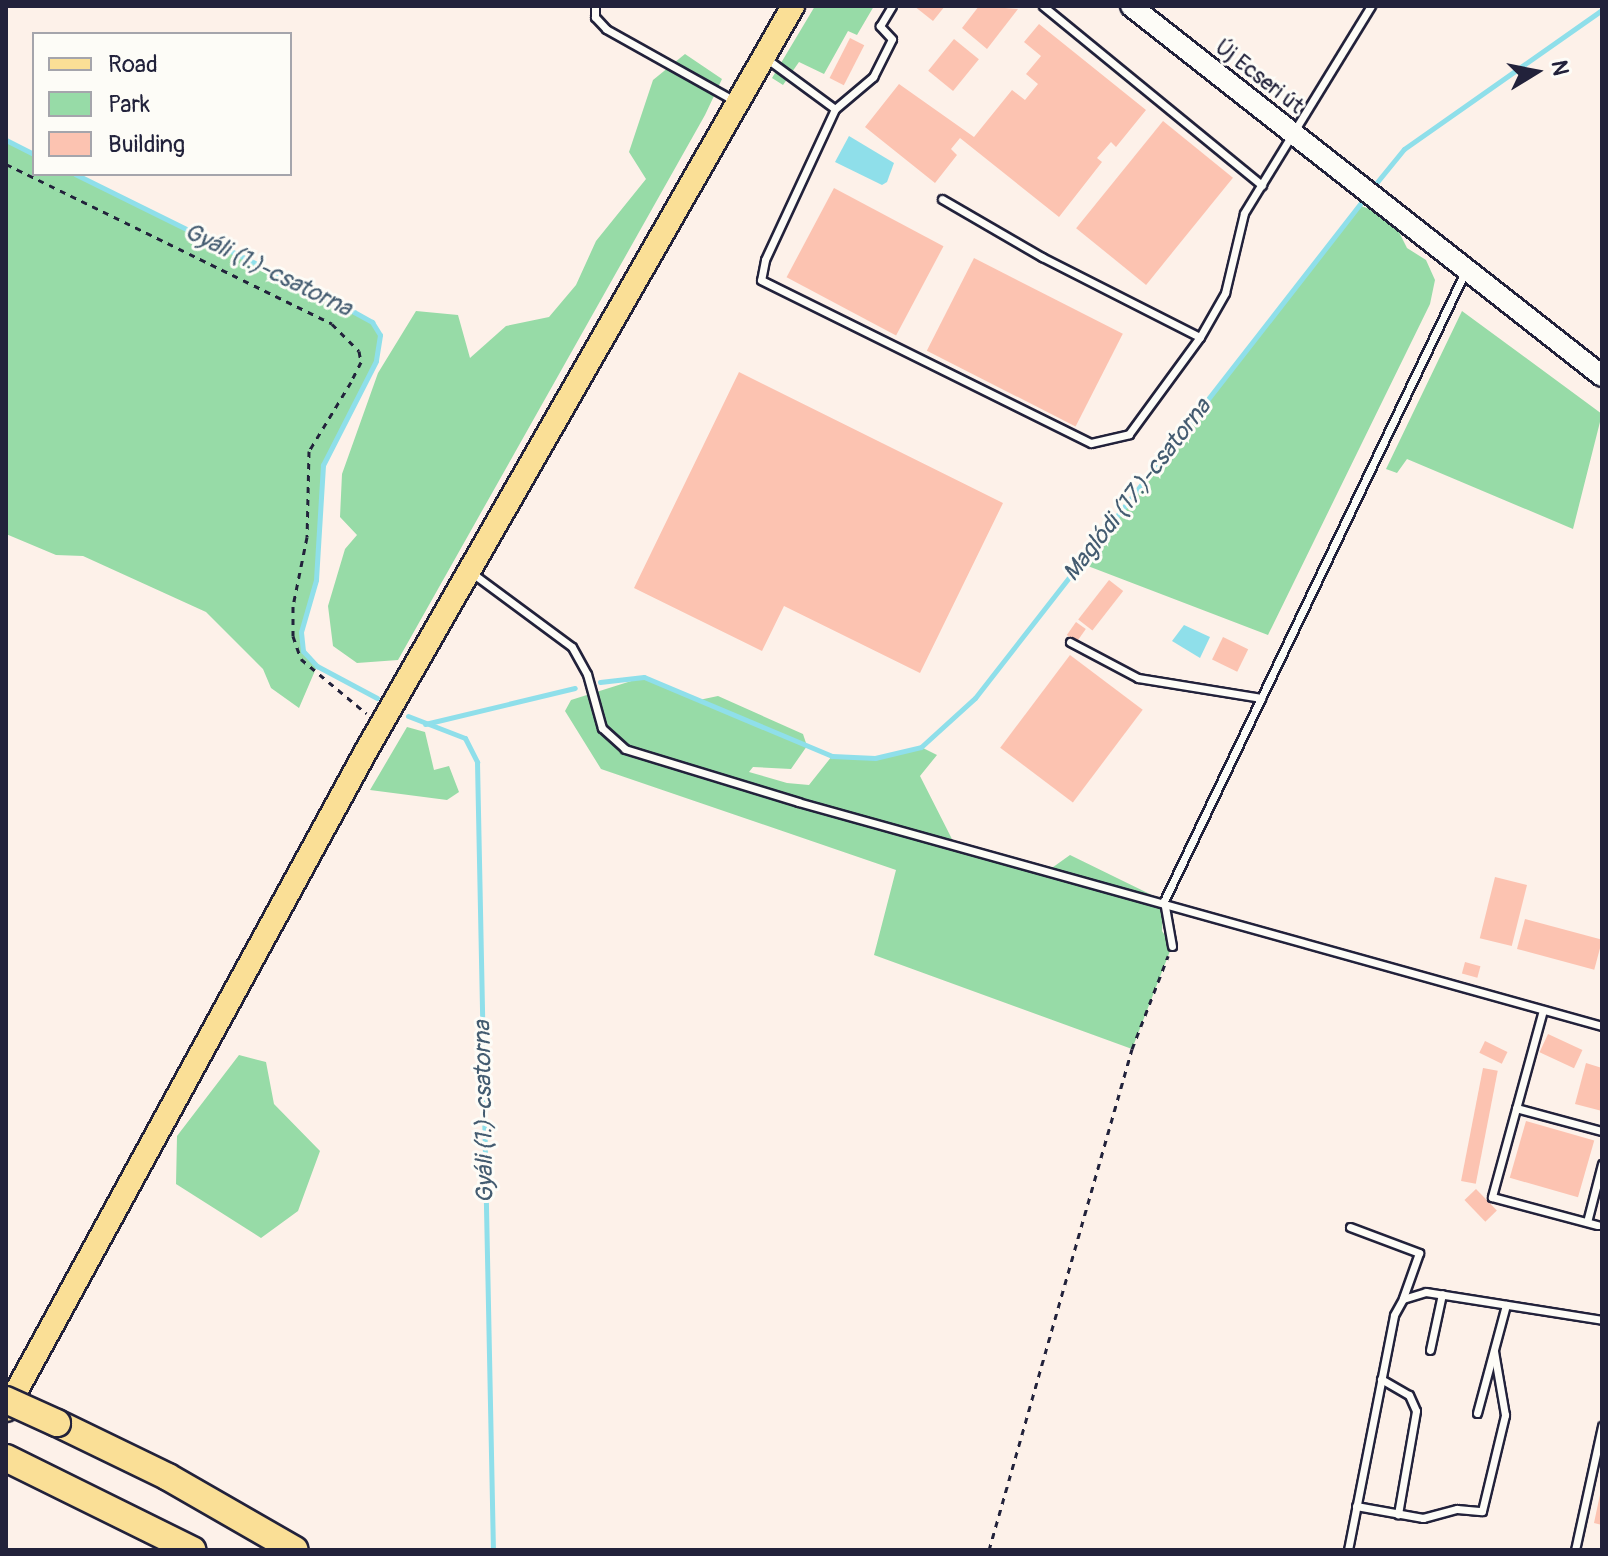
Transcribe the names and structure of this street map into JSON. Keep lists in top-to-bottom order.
{
  "streets": {
    "main road": ["Új Ecseri út"]
  },
  "water": ["Gyáli (1.)-csatorna", "Maglódi (17.)-csatorna"],
  "legend": ["Road", "Park", "Building"],
  "north": "right"
}
